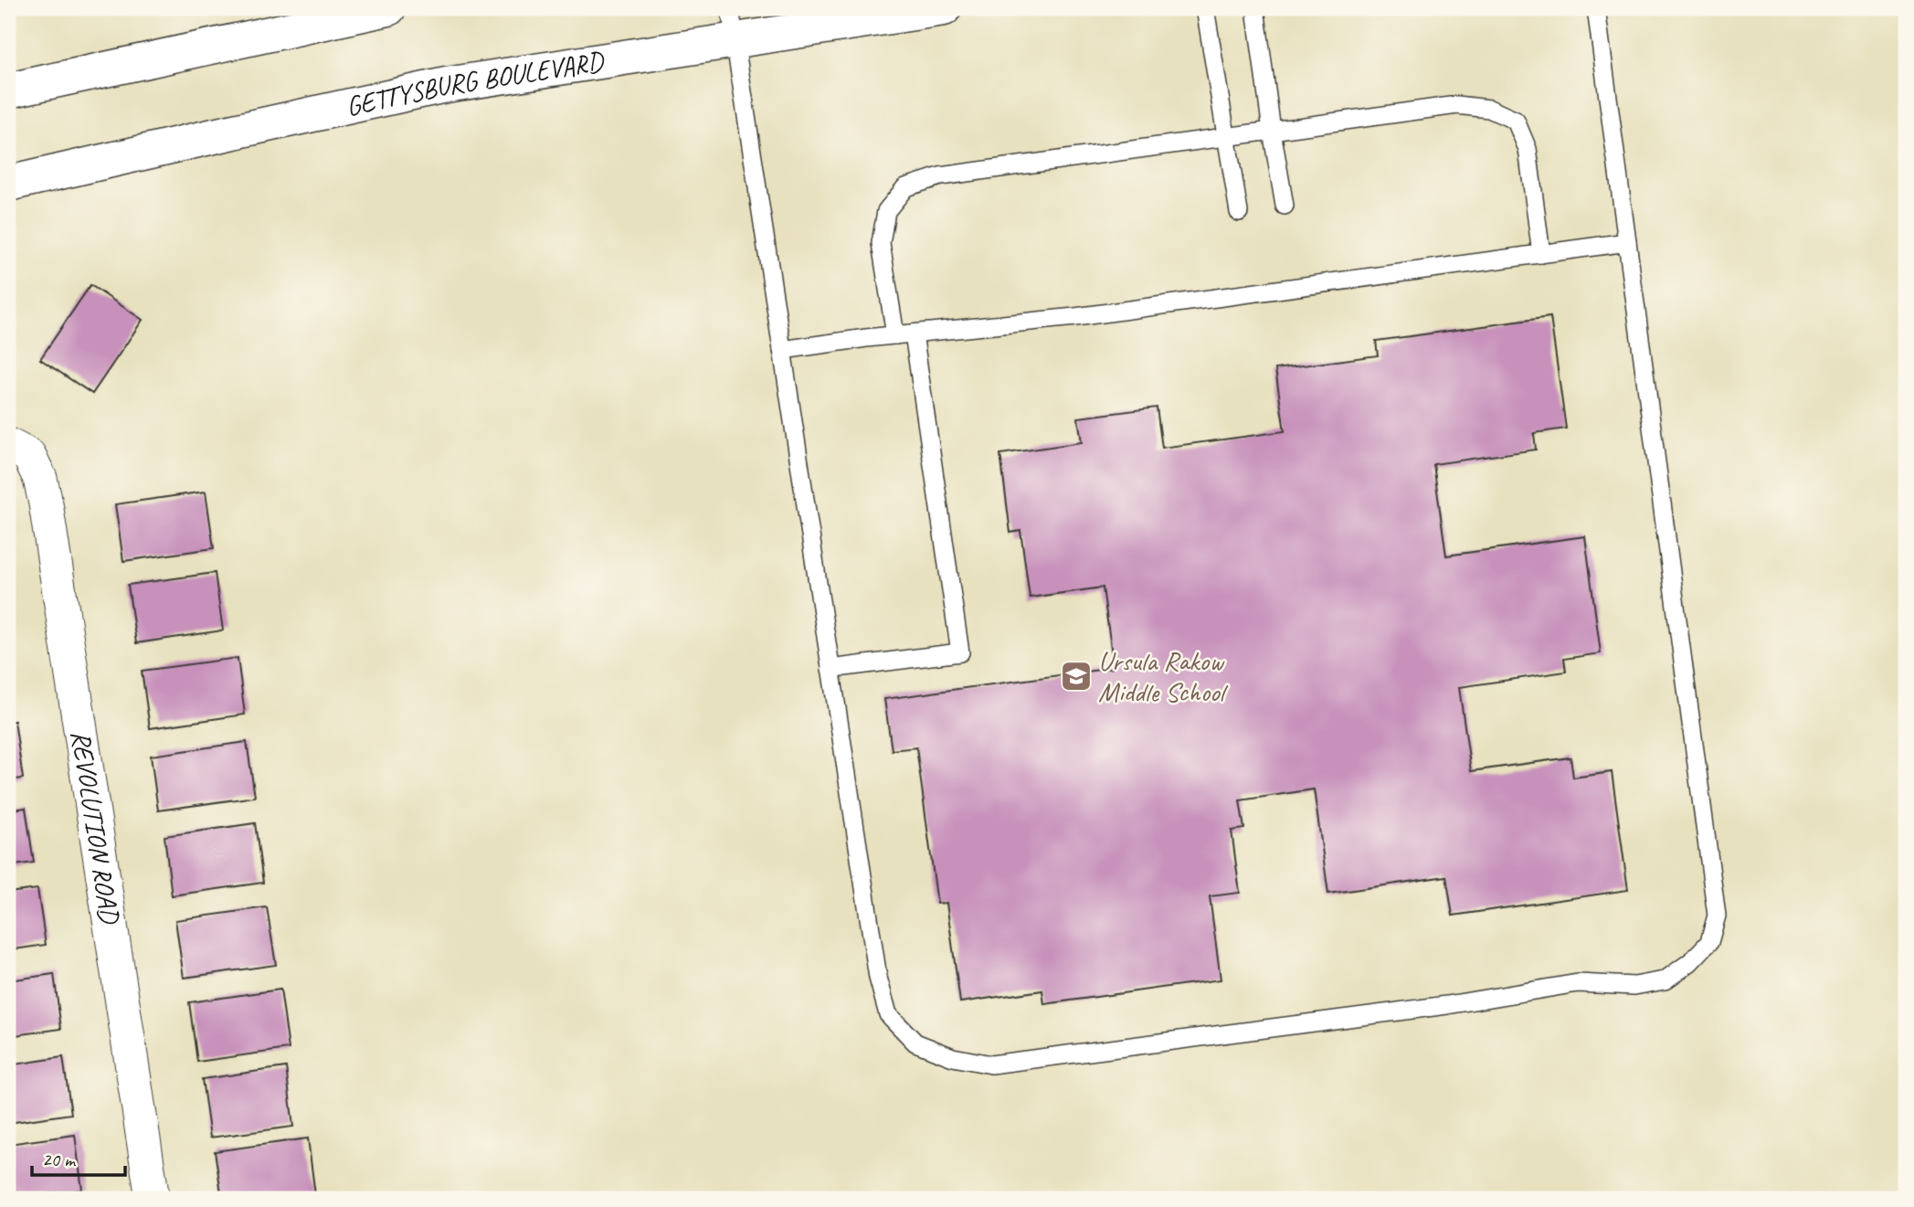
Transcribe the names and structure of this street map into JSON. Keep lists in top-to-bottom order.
{
  "streets": {
    "street": ["GETTYSBURG BOULEVARD", "REVOLUTION ROAD"]
  },
  "places": {
    "school or university": ["Ursula Rakow Middle School"]
  },
  "scale_bar": "20 m"
}
